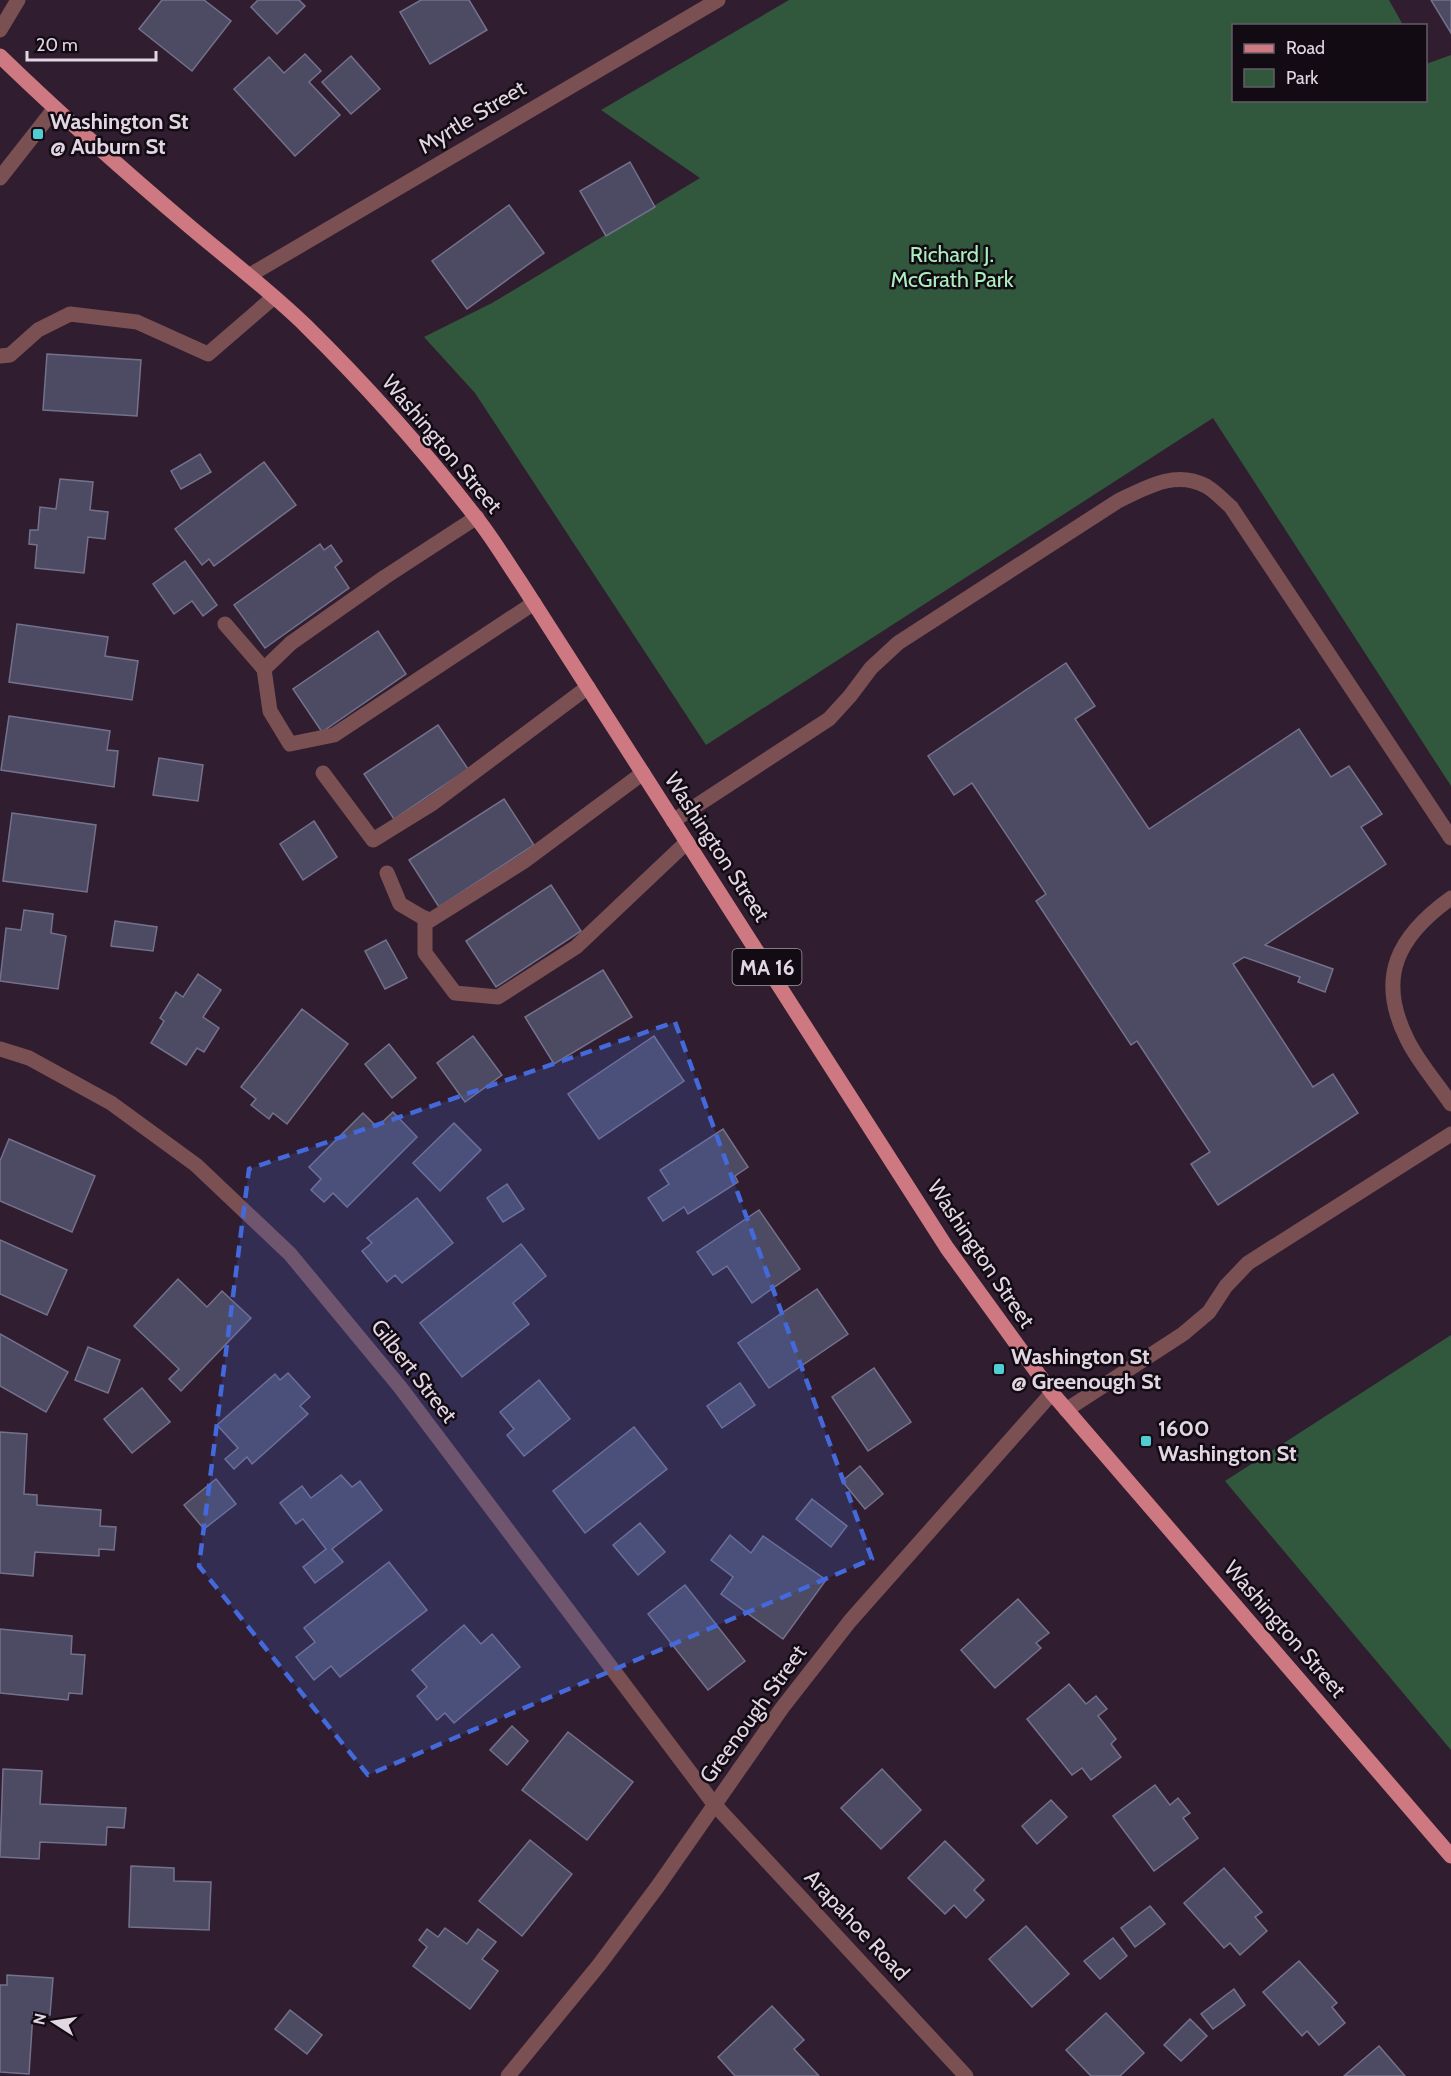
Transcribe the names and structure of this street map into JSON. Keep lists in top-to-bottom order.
{
  "streets": {
    "main road": ["Washington Street", "MA 16"],
    "street": [
      "Myrtle Street",
      "Gilbert Street",
      "Greenough Street",
      "Arapahoe Road"
    ]
  },
  "crossings": [
    ["Myrtle Street", "Washington Street"],
    ["Washington Street", "Greenough Street"],
    ["Gilbert Street", "Greenough Street"],
    ["Gilbert Street", "Arapahoe Road"],
    ["Greenough Street", "Arapahoe Road"]
  ],
  "parks": ["Richard J. McGrath Park"],
  "places": {
    "transit": ["Washington St @ Auburn St", "Washington St @ Greenough St", "1600 Washington St"]
  },
  "legend": ["Road", "Park"],
  "scale_bar": "20 m",
  "north": "left"
}
